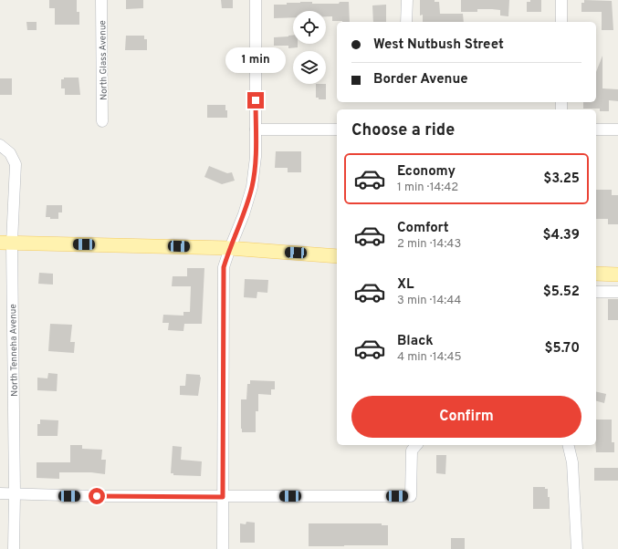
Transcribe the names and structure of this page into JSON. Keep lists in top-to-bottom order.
{
  "streets": {
    "street": ["North Glass Avenue", "North Tenneha Avenue"]
  },
  "page": {
    "banner": ["West Nutbush Street", "Border Avenue"],
    "bubble": "1 min",
    "heading": "Choose a ride",
    "list": [
      {
        "name": "Economy",
        "note": "1 min · 14:42",
        "value": "$3.25"
      },
      {
        "name": "Comfort",
        "note": "2 min · 14:43",
        "value": "$4.39"
      },
      {
        "name": "XL",
        "note": "3 min · 14:44",
        "value": "$5.52"
      },
      {
        "name": "Black",
        "note": "4 min · 14:45",
        "value": "$5.70"
      }
    ],
    "buttons": "Confirm"
  }
}
